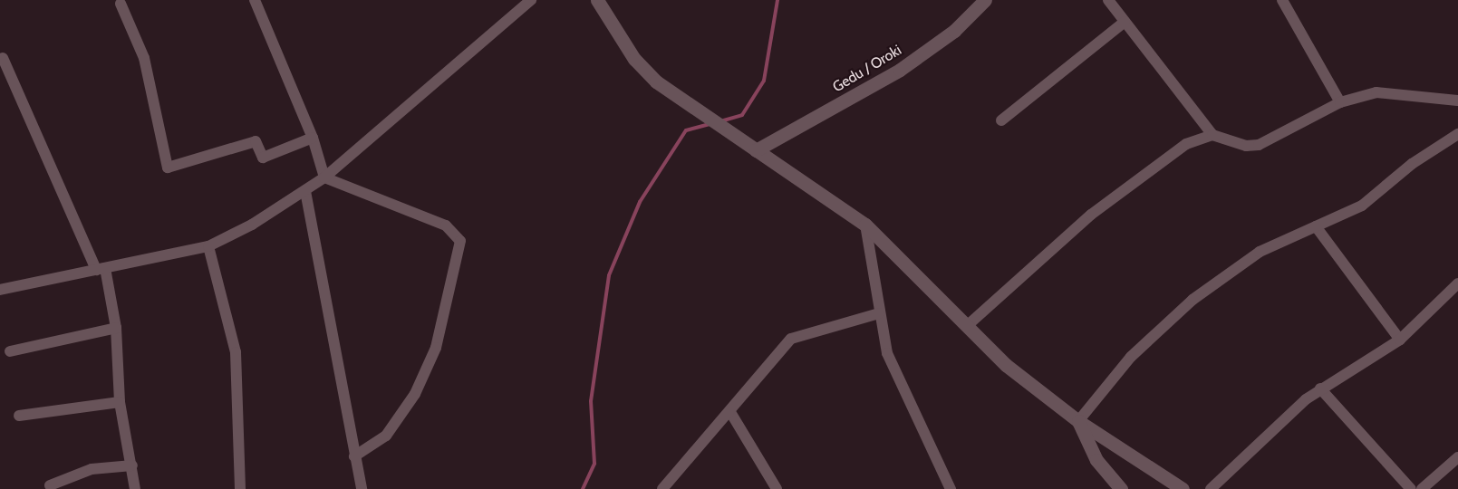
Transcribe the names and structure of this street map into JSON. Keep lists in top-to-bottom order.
{
  "streets": {
    "street": ["Gedu / Oroki"]
  }
}
